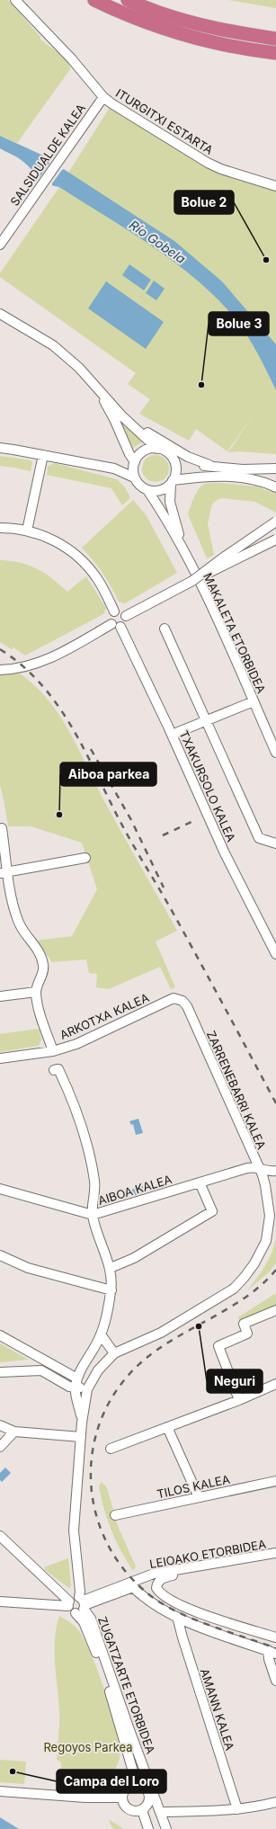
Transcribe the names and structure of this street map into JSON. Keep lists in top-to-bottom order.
{
  "streets": {
    "street": [
      "ITURGITXI ESTARTA",
      "SALSIDUALDE KALEA",
      "MAKALETA ETORBIDEA",
      "TXAKURSOLO KALEA",
      "ARKOTXA KALEA",
      "ZARRENEBARRI KALEA",
      "AIBOA KALEA",
      "TILOS KALEA",
      "LEIOAKO ETORBIDEA",
      "ZUGATZARTE ETORBIDEA",
      "AMANN KALEA"
    ]
  },
  "crossings": [
    ["ITURGITXI ESTARTA", "SALSIDUALDE KALEA"],
    ["ARKOTXA KALEA", "ZARRENEBARRI KALEA"],
    ["ZARRENEBARRI KALEA", "AIBOA KALEA"],
    ["LEIOAKO ETORBIDEA", "ZUGATZARTE ETORBIDEA"]
  ],
  "water": ["Río Gobela"],
  "parks": ["Regoyos Parkea"],
  "places": [
    "Bolue 2",
    "Bolue 3",
    "Aiboa parkea",
    "Neguri",
    "Campa del Loro"
  ]
}
